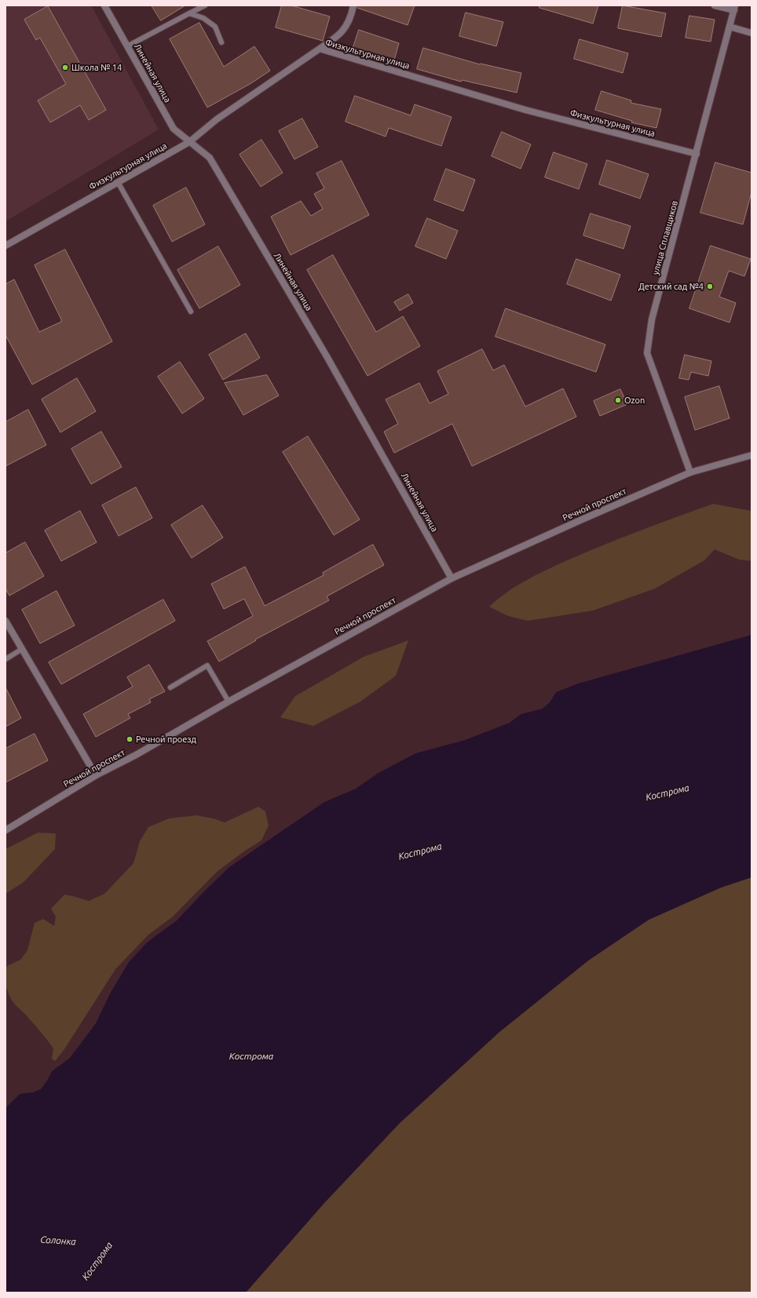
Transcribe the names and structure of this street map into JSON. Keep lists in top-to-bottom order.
{
  "streets": {
    "street": [
      "Физкультурная улица",
      "Линейная улица",
      "улица Сплавщиков",
      "Речной проспект"
    ]
  },
  "crossings": [
    ["Физкультурная улица", "Линейная улица"],
    ["Физкультурная улица", "улица Сплавщиков"],
    ["Линейная улица", "Речной проспект"],
    ["улица Сплавщиков", "Речной проспект"]
  ],
  "water": ["Кострома", "Солонка"],
  "places": [
    "Школа № 14",
    "Детский сад №4",
    "Ozon",
    "Речной проезд"
  ]
}
